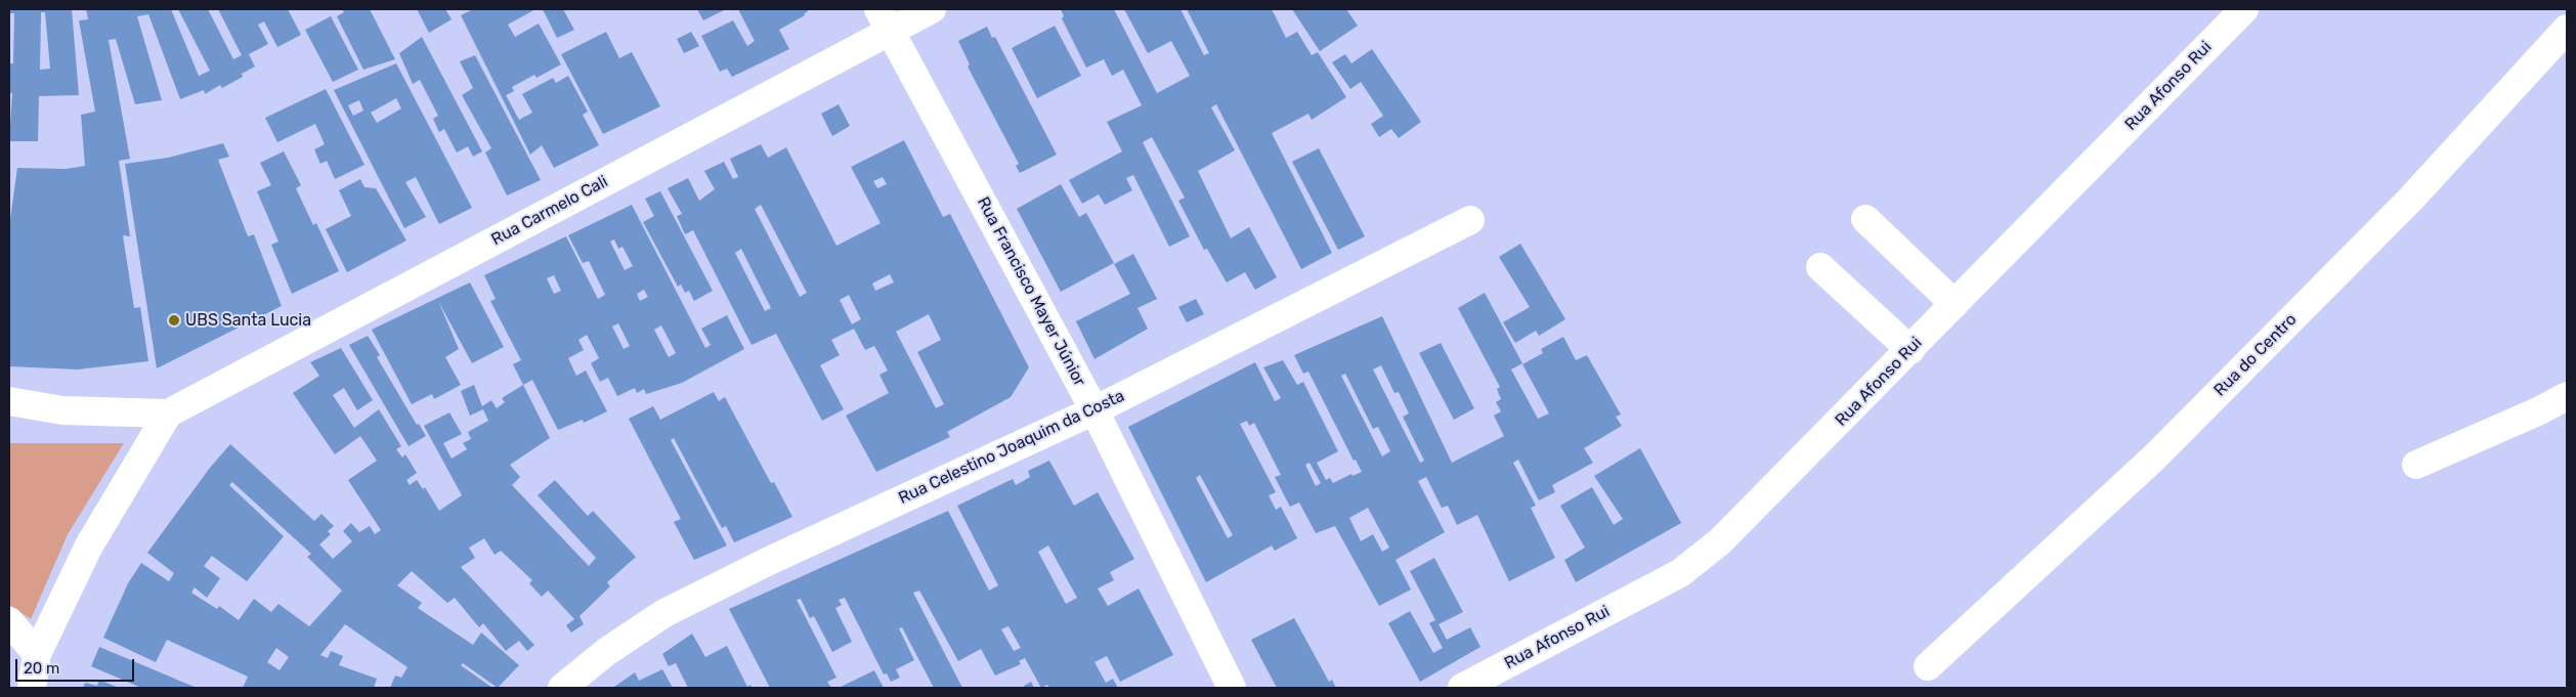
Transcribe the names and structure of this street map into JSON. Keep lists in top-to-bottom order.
{
  "streets": {
    "street": [
      "Rua Afonso Rui",
      "Rua Carmelo Cali",
      "Rua Francisco Mayer Júnior",
      "Rua do Centro",
      "Rua Celestino Joaquim da Costa"
    ]
  },
  "crossings": [
    ["Rua Carmelo Cali", "Rua Francisco Mayer Júnior"],
    ["Rua Francisco Mayer Júnior", "Rua Celestino Joaquim da Costa"]
  ],
  "places": ["UBS Santa Lucia"],
  "scale_bar": "20 m"
}
